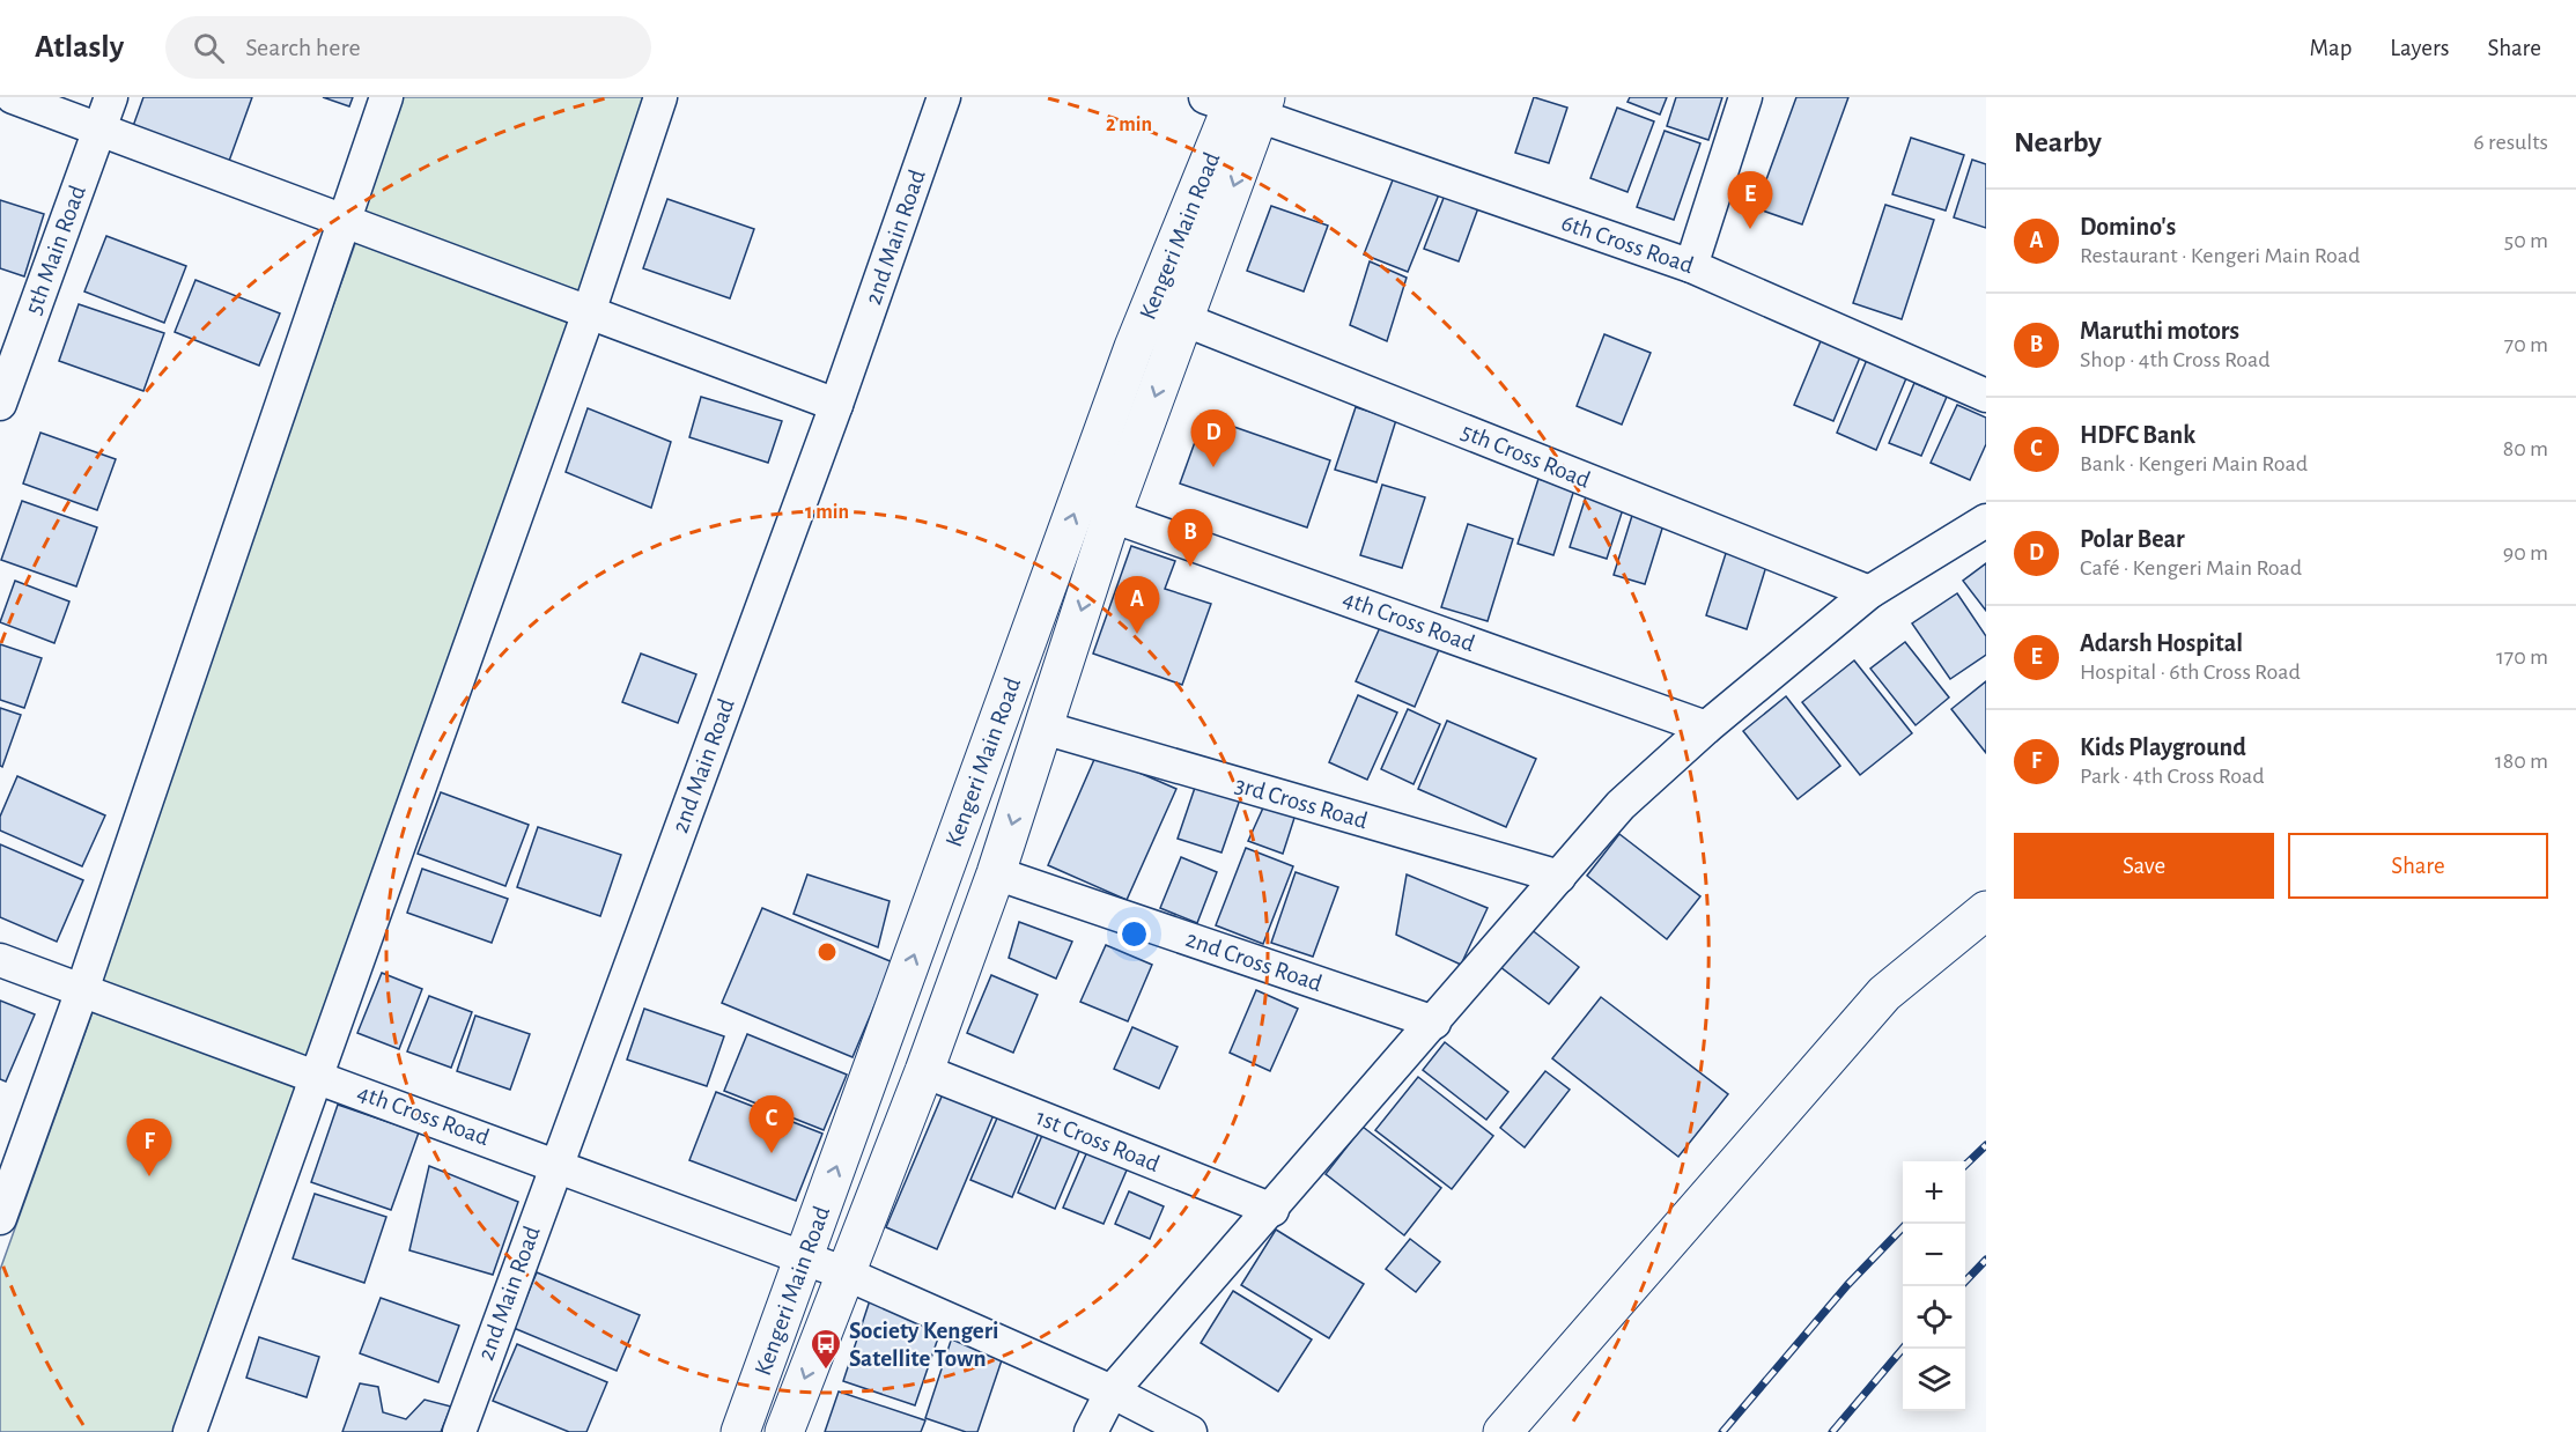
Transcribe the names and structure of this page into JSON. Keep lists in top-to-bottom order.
{
  "streets": {
    "main road": ["Kengeri Main Road"],
    "street": [
      "2nd Main Road",
      "6th Cross Road",
      "5th Main Road",
      "5th Cross Road",
      "4th Cross Road",
      "3rd Cross Road",
      "2nd Cross Road",
      "1st Cross Road"
    ]
  },
  "crossings": [
    ["Kengeri Main Road", "6th Cross Road"],
    ["Kengeri Main Road", "5th Cross Road"],
    ["Kengeri Main Road", "4th Cross Road"],
    ["Kengeri Main Road", "3rd Cross Road"],
    ["Kengeri Main Road", "2nd Cross Road"],
    ["Kengeri Main Road", "1st Cross Road"],
    ["2nd Main Road", "4th Cross Road"]
  ],
  "places": {
    "bus stop": ["Society Kengeri Satellite Town"]
  },
  "page": {
    "header": "Atlasly",
    "search": "Search here",
    "nav": ["Map", "Layers", "Share"],
    "heading": ["Nearby", "6 results"],
    "pins": [
      "E",
      "D",
      "B",
      "A",
      "C",
      "F"
    ],
    "list": [
      {
        "mark": "A",
        "name": "Domino's",
        "note": "Restaurant · Kengeri Main Road",
        "value": "50 m"
      },
      {
        "mark": "B",
        "name": "Maruthi motors",
        "note": "Shop · 4th Cross Road",
        "value": "70 m"
      },
      {
        "mark": "C",
        "name": "HDFC Bank",
        "note": "Bank · Kengeri Main Road",
        "value": "80 m"
      },
      {
        "mark": "D",
        "name": "Polar Bear",
        "note": "Café · Kengeri Main Road",
        "value": "90 m"
      },
      {
        "mark": "E",
        "name": "Adarsh Hospital",
        "note": "Hospital · 6th Cross Road",
        "value": "170 m"
      },
      {
        "mark": "F",
        "name": "Kids Playground",
        "note": "Park · 4th Cross Road",
        "value": "180 m"
      }
    ],
    "buttons": ["Save", "Share"],
    "map_buttons": ["+", "−"]
  },
  "rings": ["2 min", "1 min"]
}
